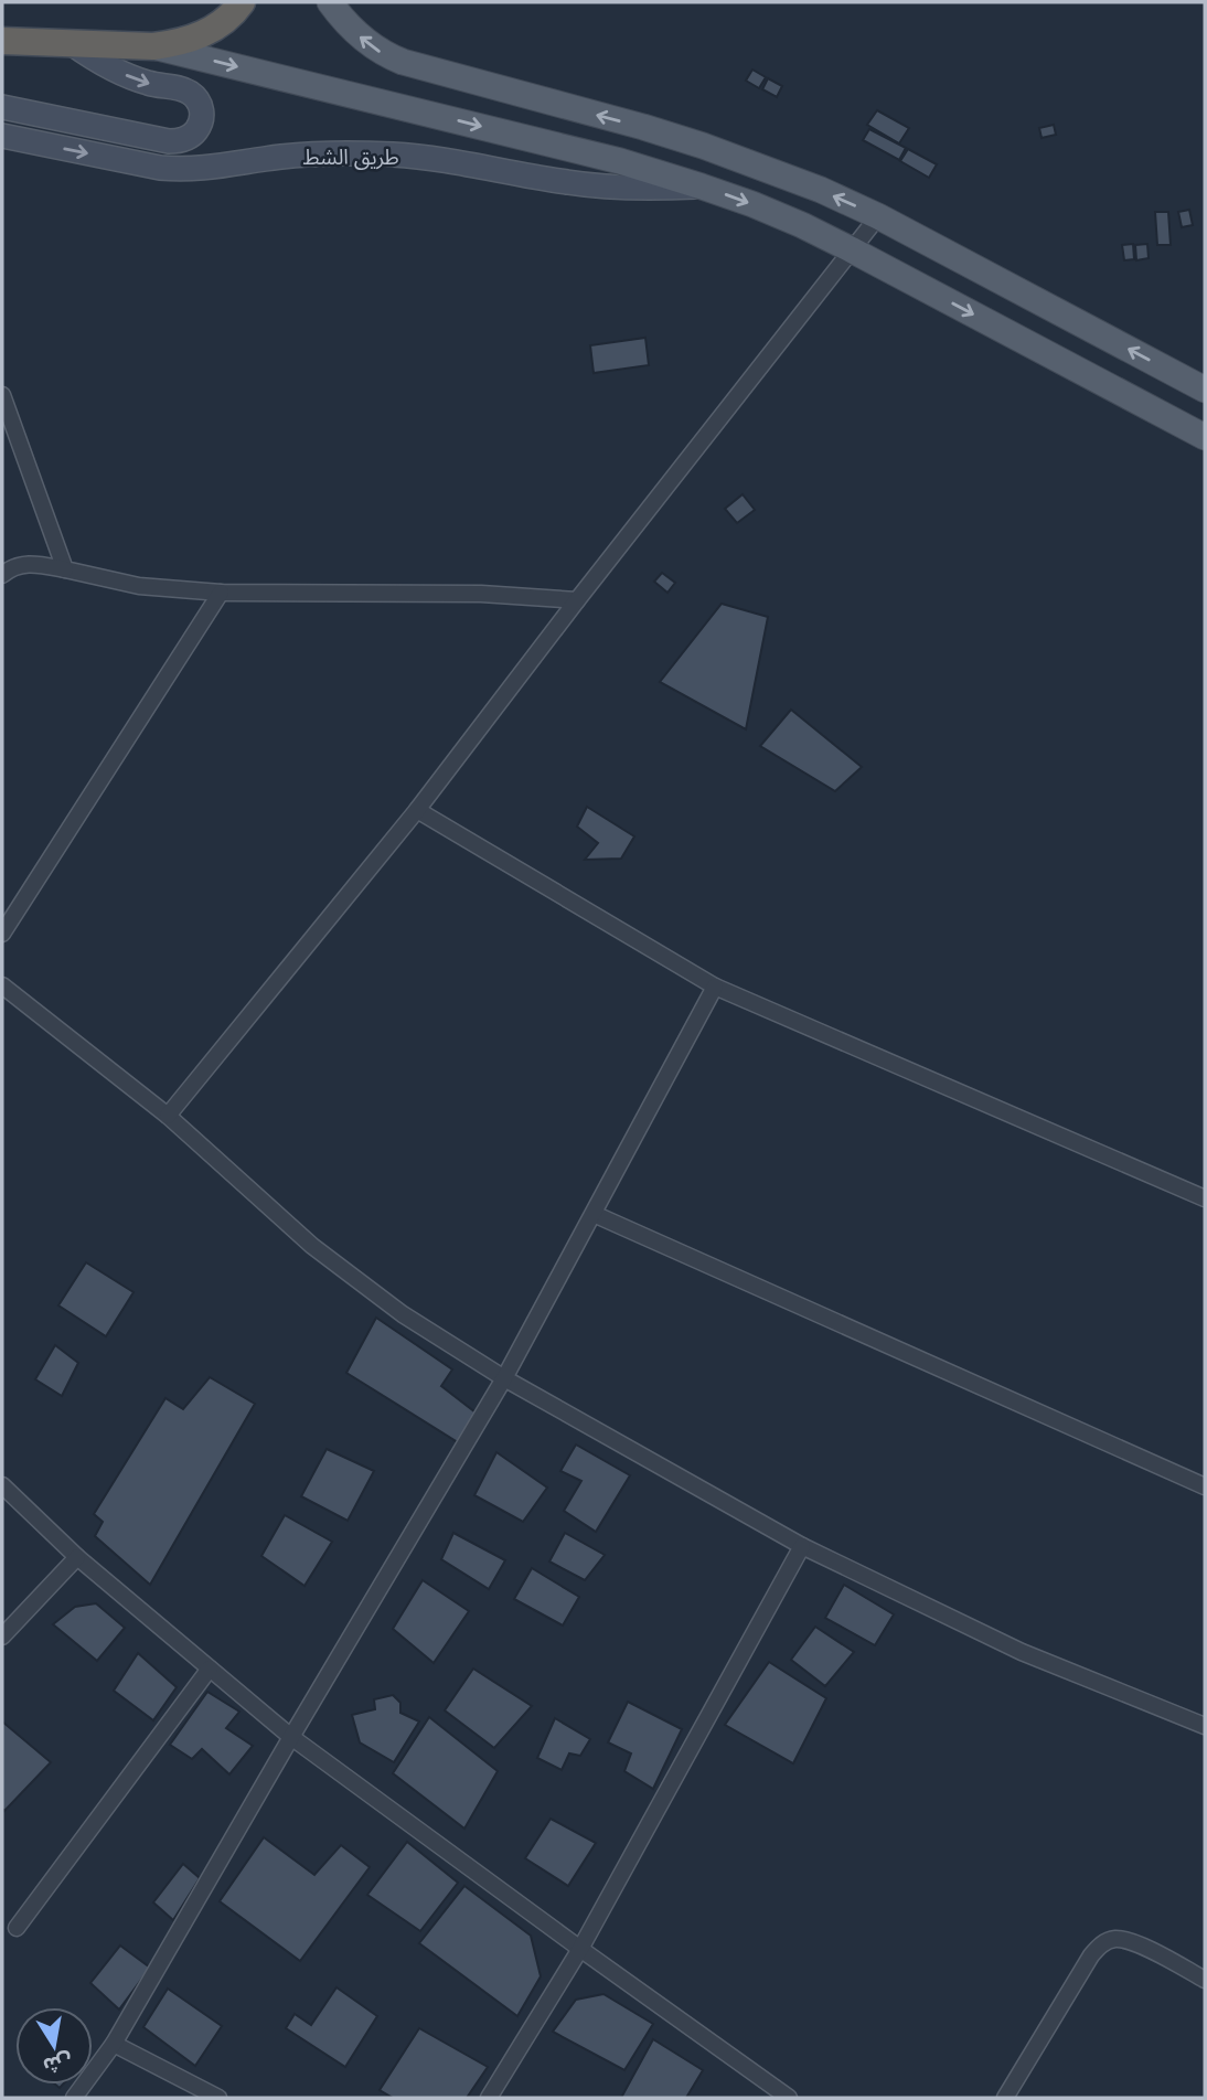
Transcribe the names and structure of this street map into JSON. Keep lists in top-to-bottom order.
{
  "streets": {
    "main road": ["طريق الشط"]
  },
  "north": "bottom"
}
